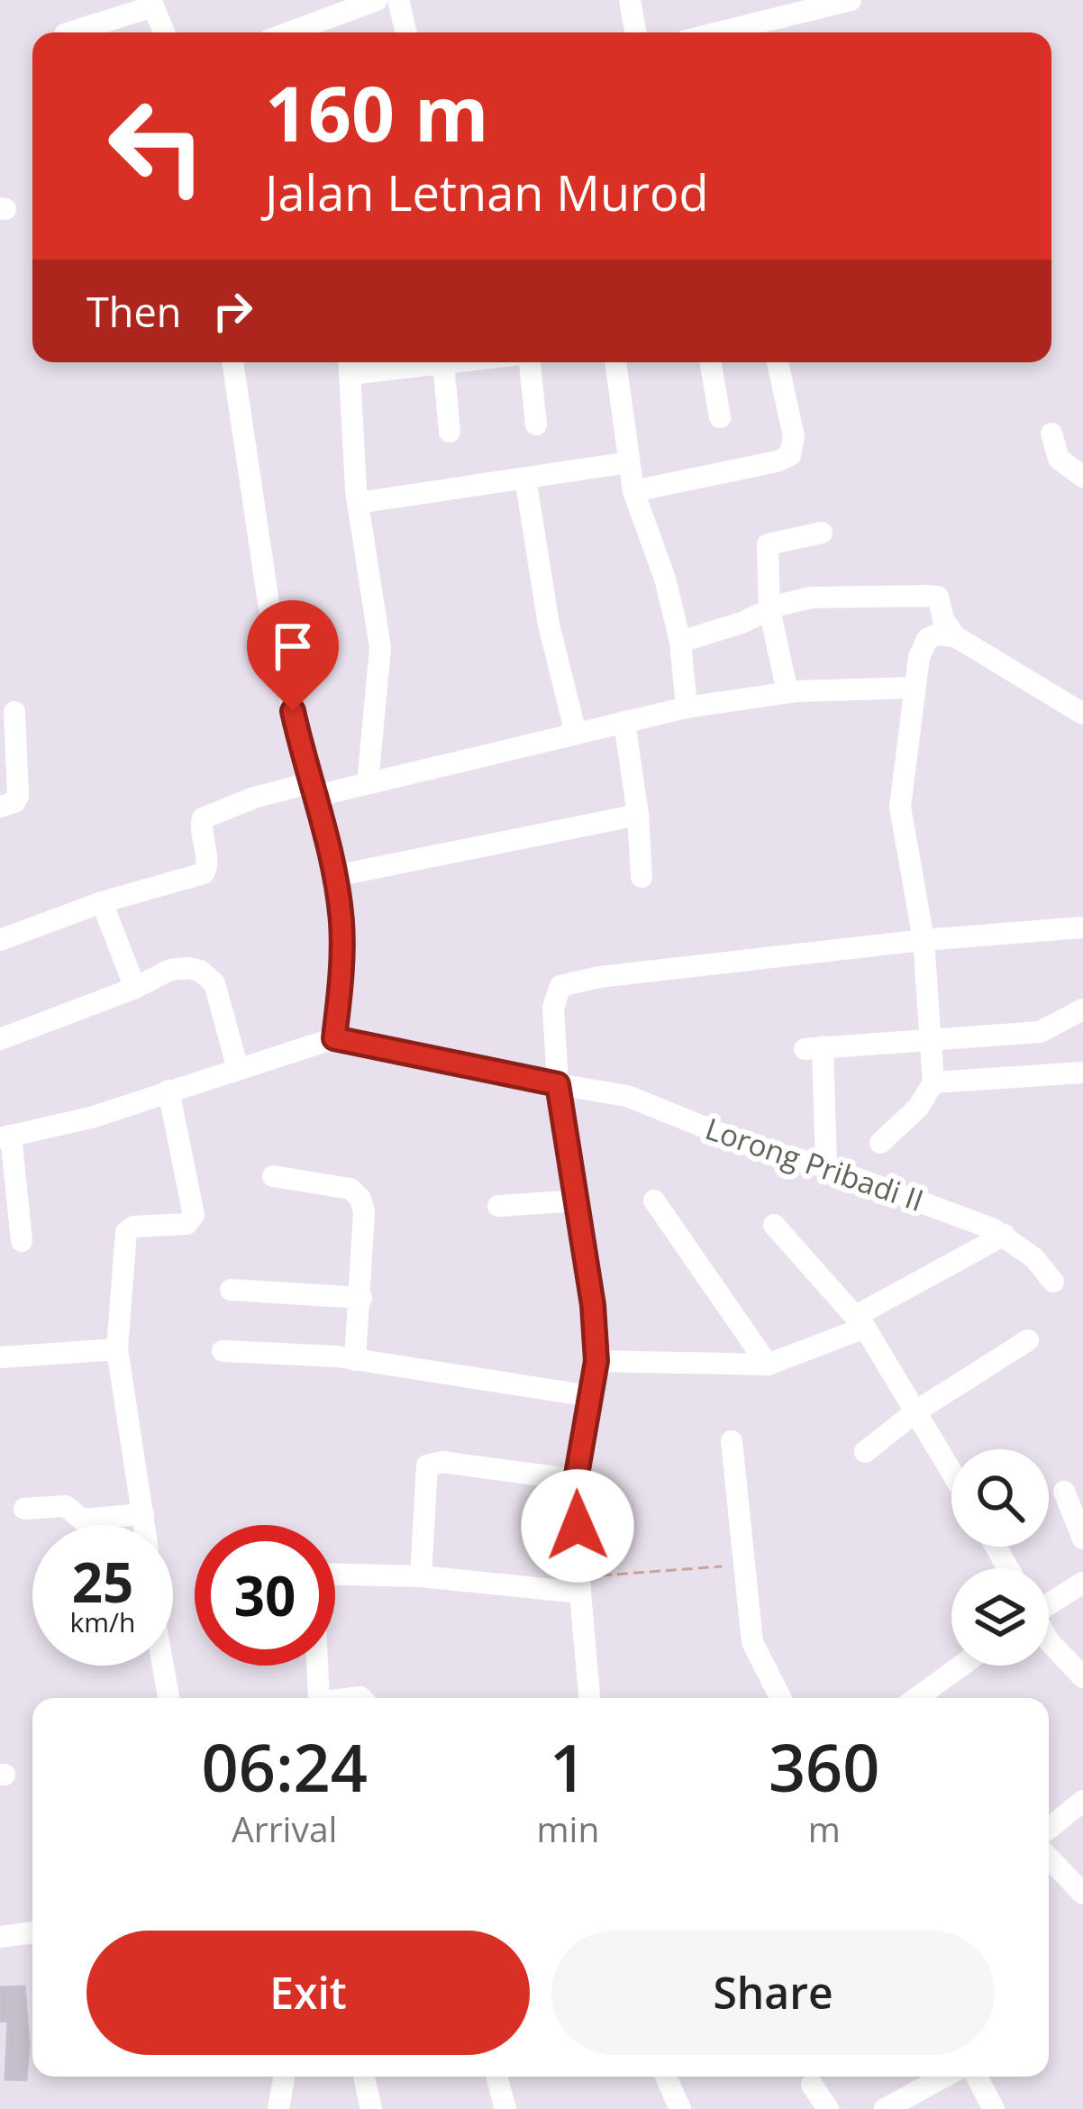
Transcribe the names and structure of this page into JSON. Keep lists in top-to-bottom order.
{
  "streets": {
    "street": ["Lorong Pribadi II"]
  },
  "page": {
    "turn": ["160 m", "Jalan Letnan Murod"],
    "then": "Then",
    "speed": "25 km/h",
    "limit": "30",
    "eta": [
      "06:24",
      "Arrival",
      "1",
      "min",
      "360",
      "m"
    ],
    "buttons": ["Exit", "Share"]
  }
}
